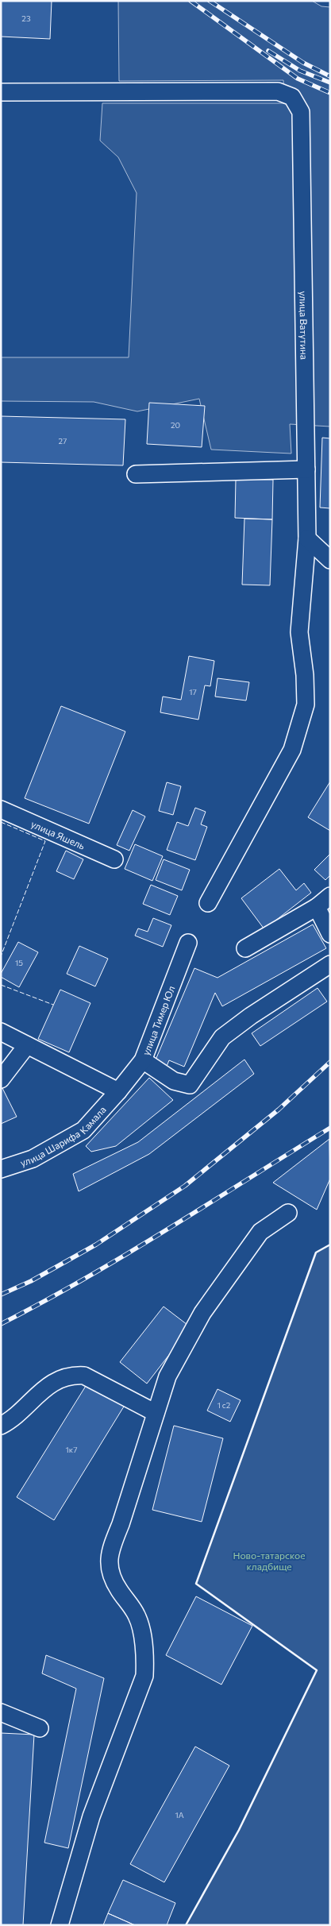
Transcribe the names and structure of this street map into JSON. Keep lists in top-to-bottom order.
{
  "streets": {
    "street": [
      "улица Ватутина",
      "улица Яшель",
      "улица Тимер Юл",
      "улица Шарифа Камала"
    ]
  },
  "crossings": [
    ["улица Тимер Юл", "улица Шарифа Камала"]
  ],
  "parks": ["Ново-татарское кладбище"],
  "house_numbers": [
    "23",
    "20",
    "27",
    "17",
    "15",
    "1 с2",
    "1к7",
    "1А"
  ]
}
